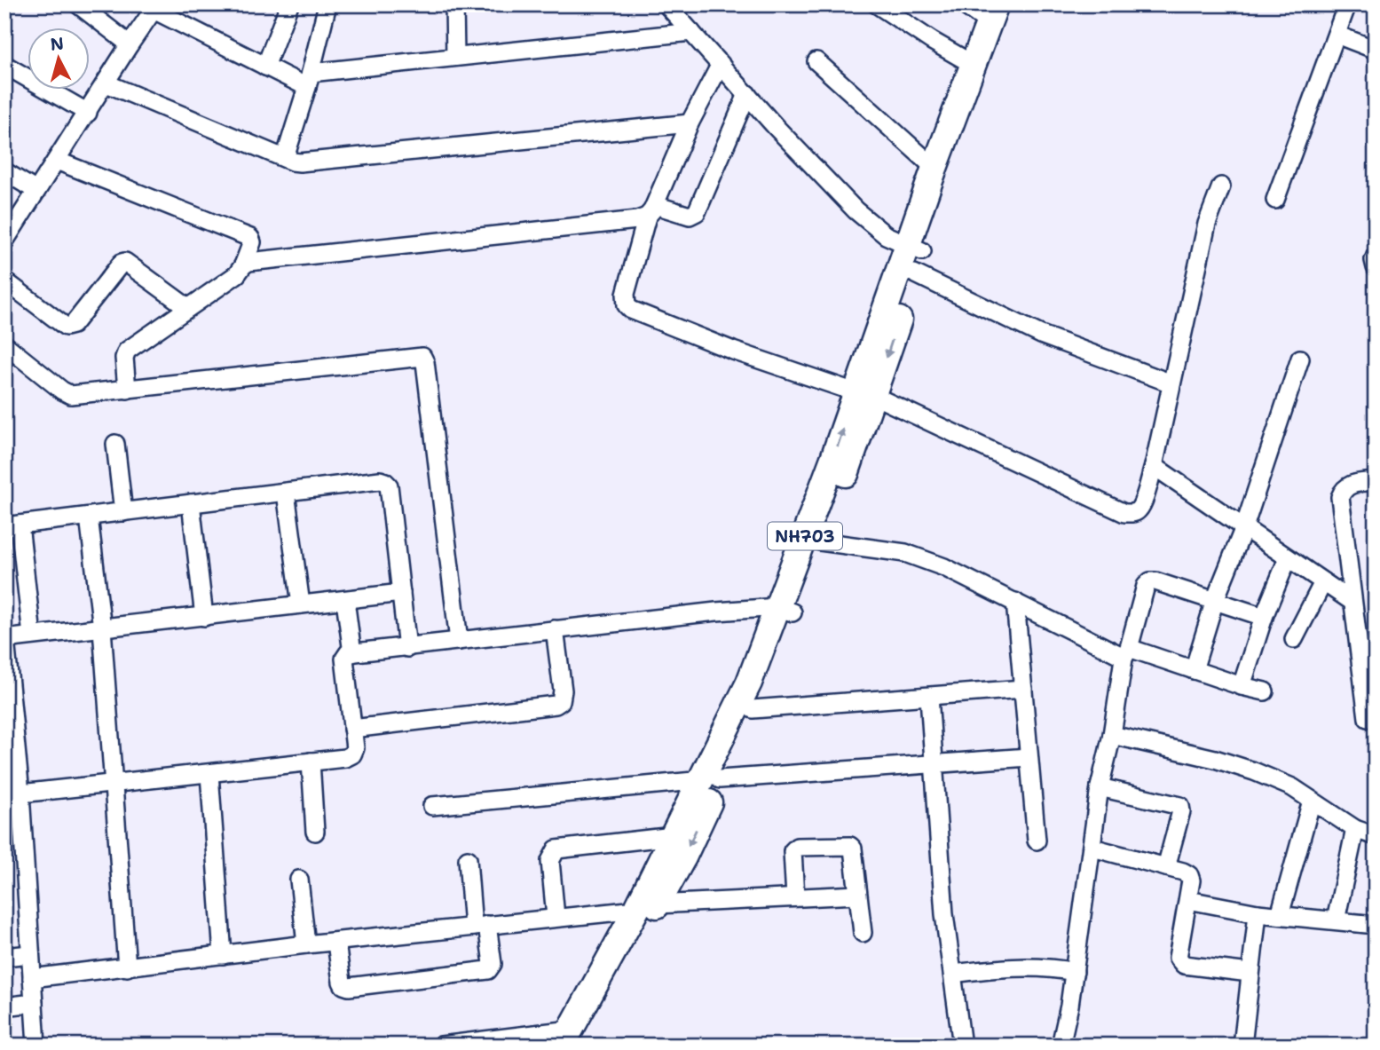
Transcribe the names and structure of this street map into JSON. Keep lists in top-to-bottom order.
{
  "streets": {
    "highway": ["NH703"]
  },
  "north": "top"
}
